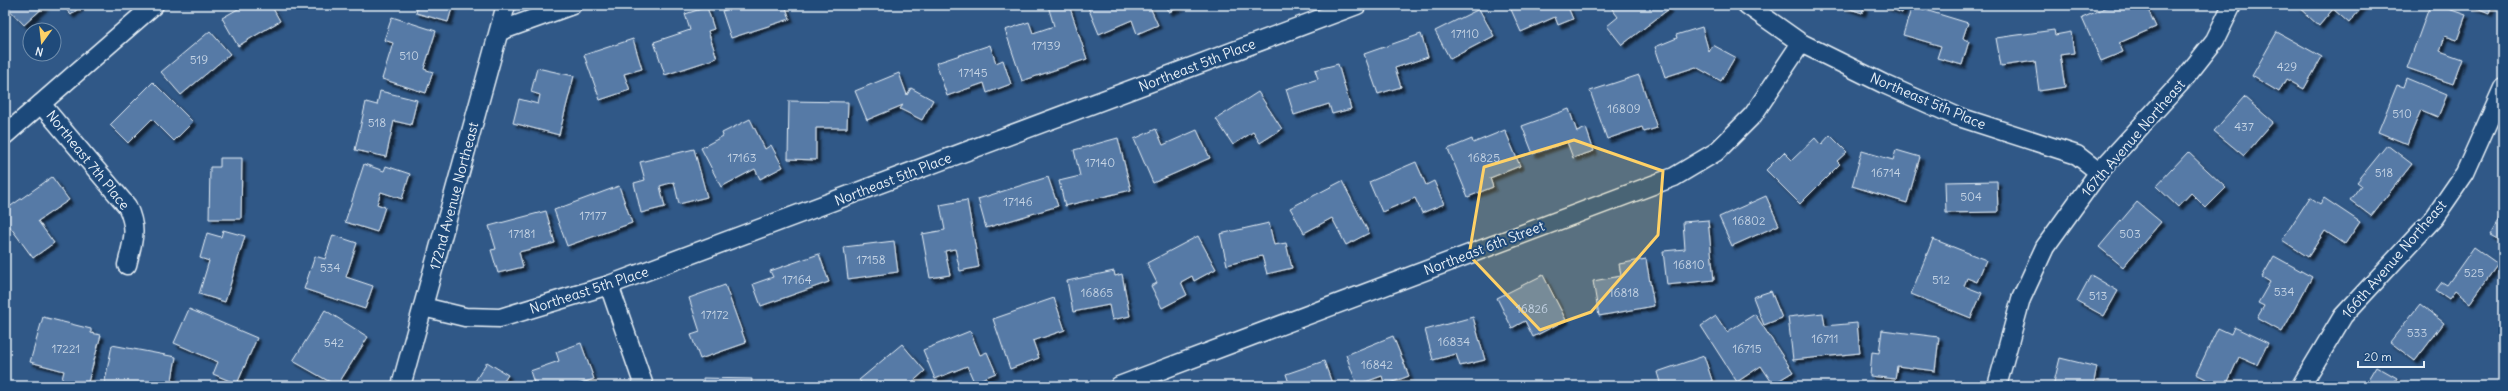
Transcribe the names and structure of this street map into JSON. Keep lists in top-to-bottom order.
{
  "streets": {
    "street": [
      "Northeast 5th Place",
      "167th Avenue Northeast",
      "Northeast 7th Place",
      "172nd Avenue Northeast",
      "Northeast 6th Street",
      "166th Avenue Northeast"
    ]
  },
  "crossings": [
    ["Northeast 5th Place", "167th Avenue Northeast"],
    ["Northeast 5th Place", "172nd Avenue Northeast"],
    ["Northeast 5th Place", "Northeast 6th Street"]
  ],
  "house_numbers": [
    "17110",
    "17139",
    "510",
    "519",
    "429",
    "17145",
    "16809",
    "510",
    "518",
    "437",
    "17163",
    "16825",
    "17140",
    "16714",
    "518",
    "504",
    "17146",
    "17177",
    "16802",
    "17181",
    "503",
    "17158",
    "16810",
    "534",
    "525",
    "17164",
    "512",
    "534",
    "16865",
    "16818",
    "513",
    "16826",
    "17172",
    "533",
    "16711",
    "16834",
    "542",
    "17221",
    "16715",
    "16842"
  ],
  "scale_bar": "20 m",
  "north": "bottom"
}
